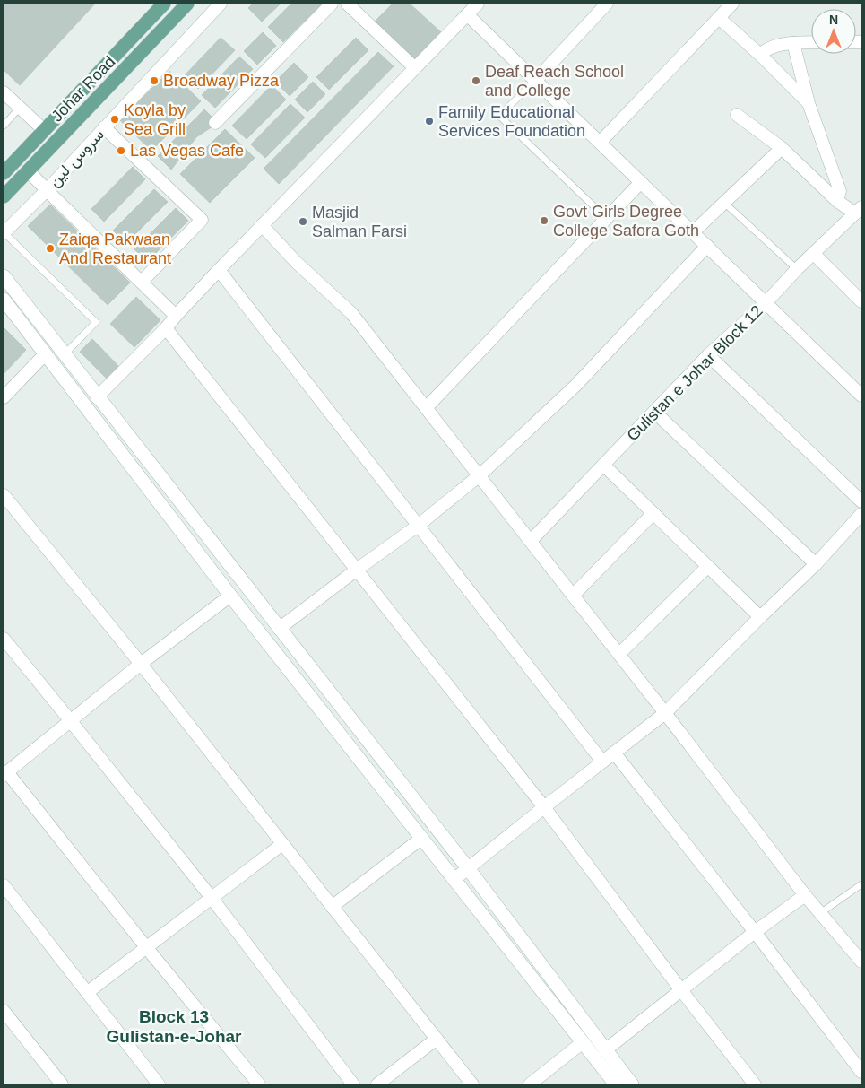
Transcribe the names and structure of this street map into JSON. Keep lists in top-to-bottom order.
{
  "streets": {
    "main road": ["Johar Road"],
    "street": ["سروس لین", "Gulistan e Johar Block 12"]
  },
  "districts": ["Block 13 Gulistan-e-Johar"],
  "places": [
    "Broadway Pizza",
    "Deaf Reach School and College",
    "Koyla by Sea Grill",
    "Family Educational Services Foundation",
    "Las Vegas Cafe",
    "Govt Girls Degree College Safora Goth",
    "Masjid Salman Farsi",
    "Zaiqa Pakwaan And Restaurant"
  ],
  "north": "top"
}
